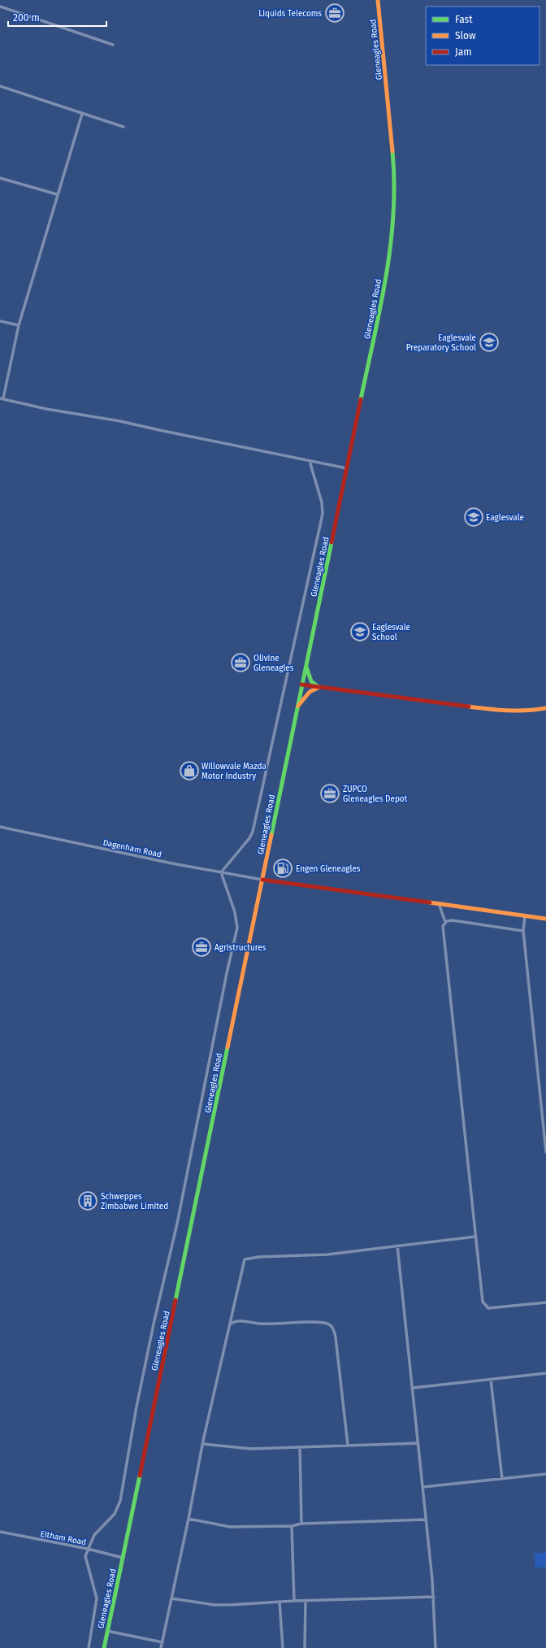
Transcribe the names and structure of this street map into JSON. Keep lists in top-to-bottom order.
{
  "streets": {
    "street": ["Gleneagles Road", "Dagenham Road", "Eltham Road"]
  },
  "crossings": [
    ["Gleneagles Road", "Dagenham Road"],
    ["Gleneagles Road", "Eltham Road"]
  ],
  "places": {
    "office": [
      "Liquids Telecoms",
      "Olivine Gleneagles",
      "ZUPCO Gleneagles Depot",
      "Agristructures"
    ],
    "school or university": ["Eaglesvale Preparatory School", "Eaglesvale", "Eaglesvale School"],
    "shop": ["Willowvale Mazda Motor Industry"],
    "fuel station": ["Engen Gleneagles"],
    "building": ["Schweppes Zimbabwe Limited"]
  },
  "legend": ["Fast", "Slow", "Jam"],
  "scale_bar": "200 m"
}
